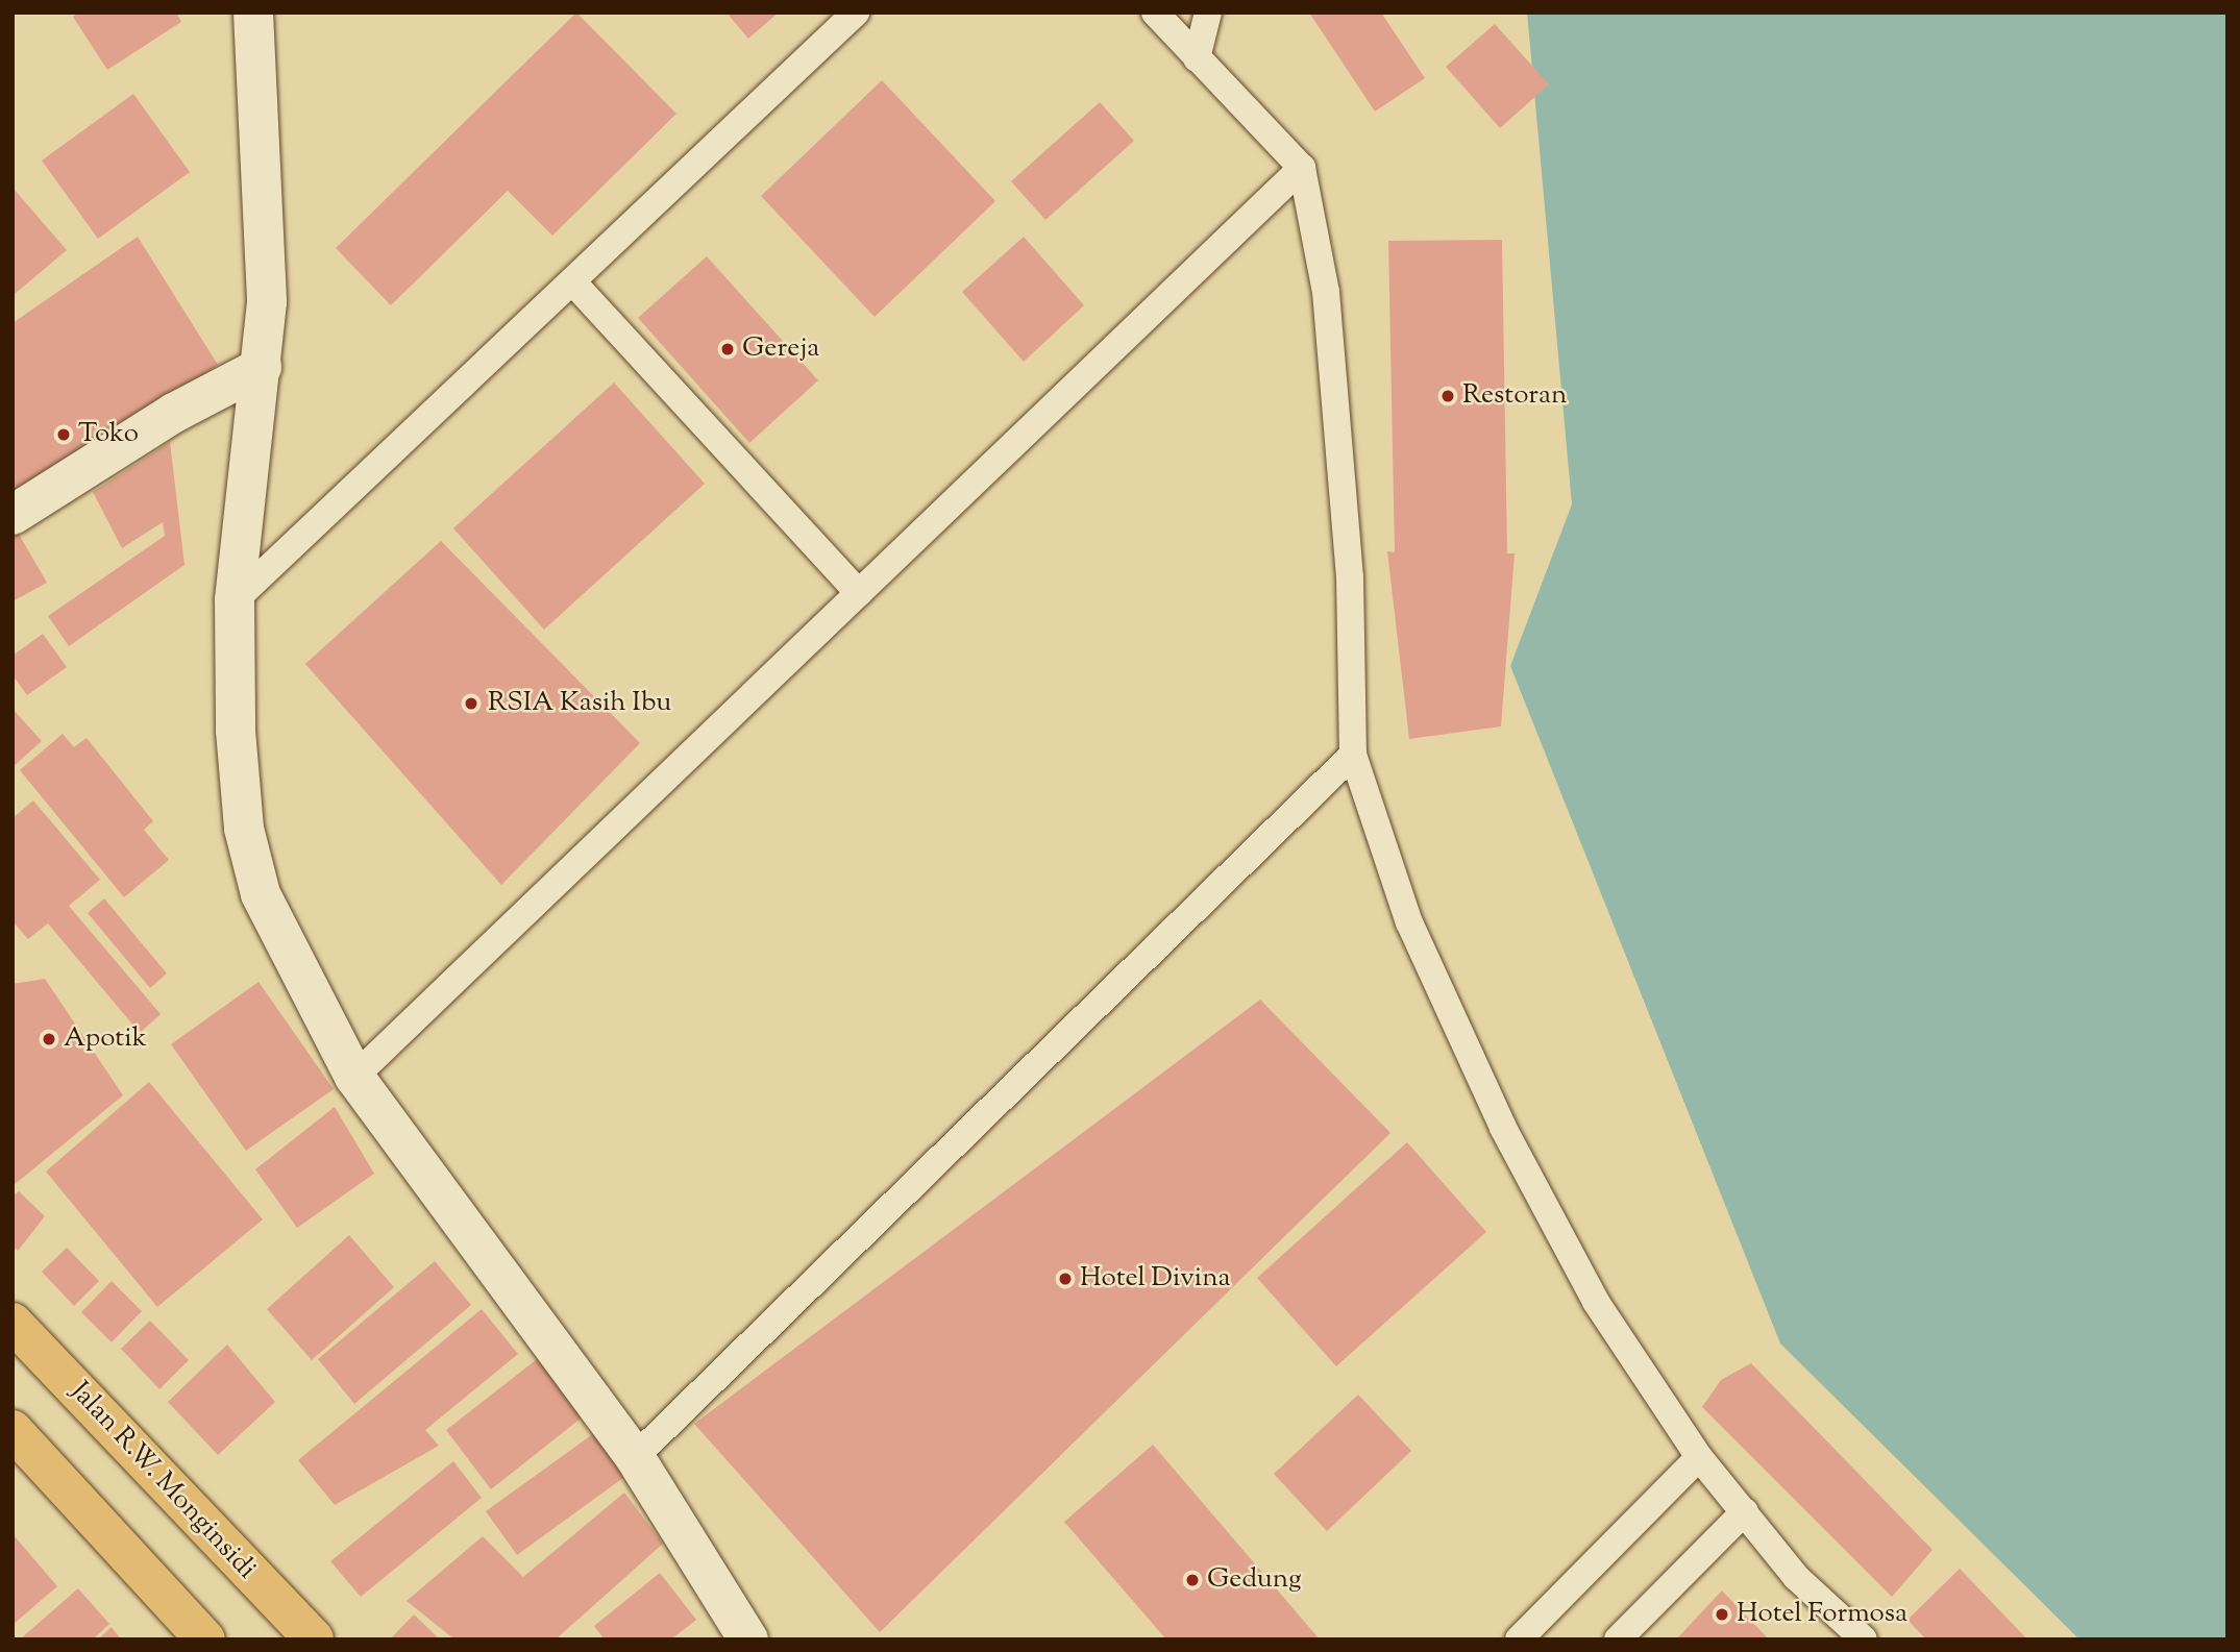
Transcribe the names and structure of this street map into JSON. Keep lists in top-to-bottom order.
{
  "streets": {
    "highway": ["Jalan R.W. Monginsidi"]
  },
  "places": [
    "Gereja",
    "Restoran",
    "Toko",
    "RSIA Kasih Ibu",
    "Apotik",
    "Hotel Divina",
    "Gedung",
    "Hotel Formosa"
  ]
}
